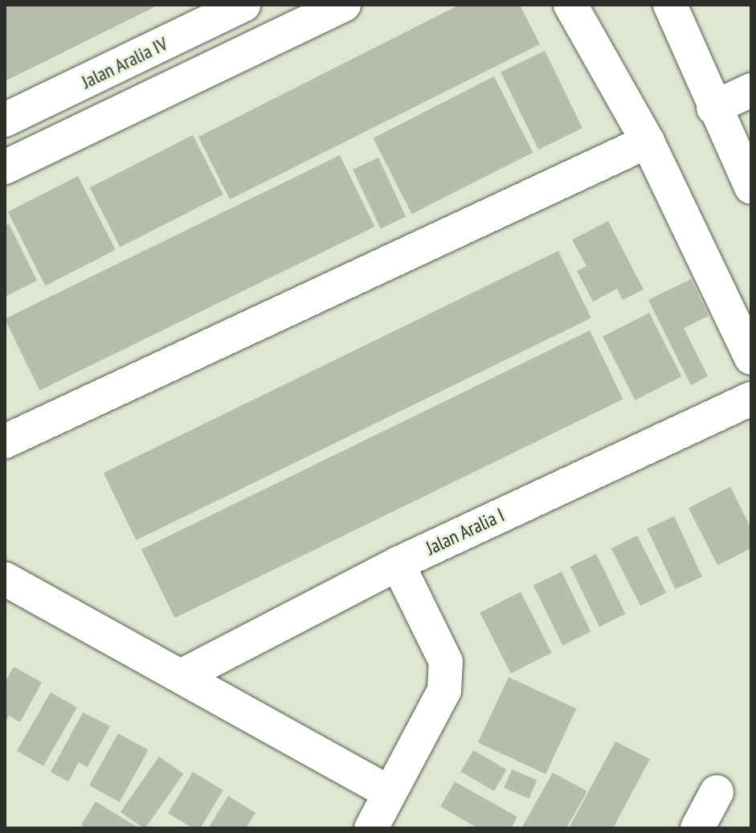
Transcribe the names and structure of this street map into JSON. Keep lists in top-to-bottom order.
{
  "streets": {
    "street": ["Jalan Aralia IV", "Jalan Aralia I"]
  }
}
